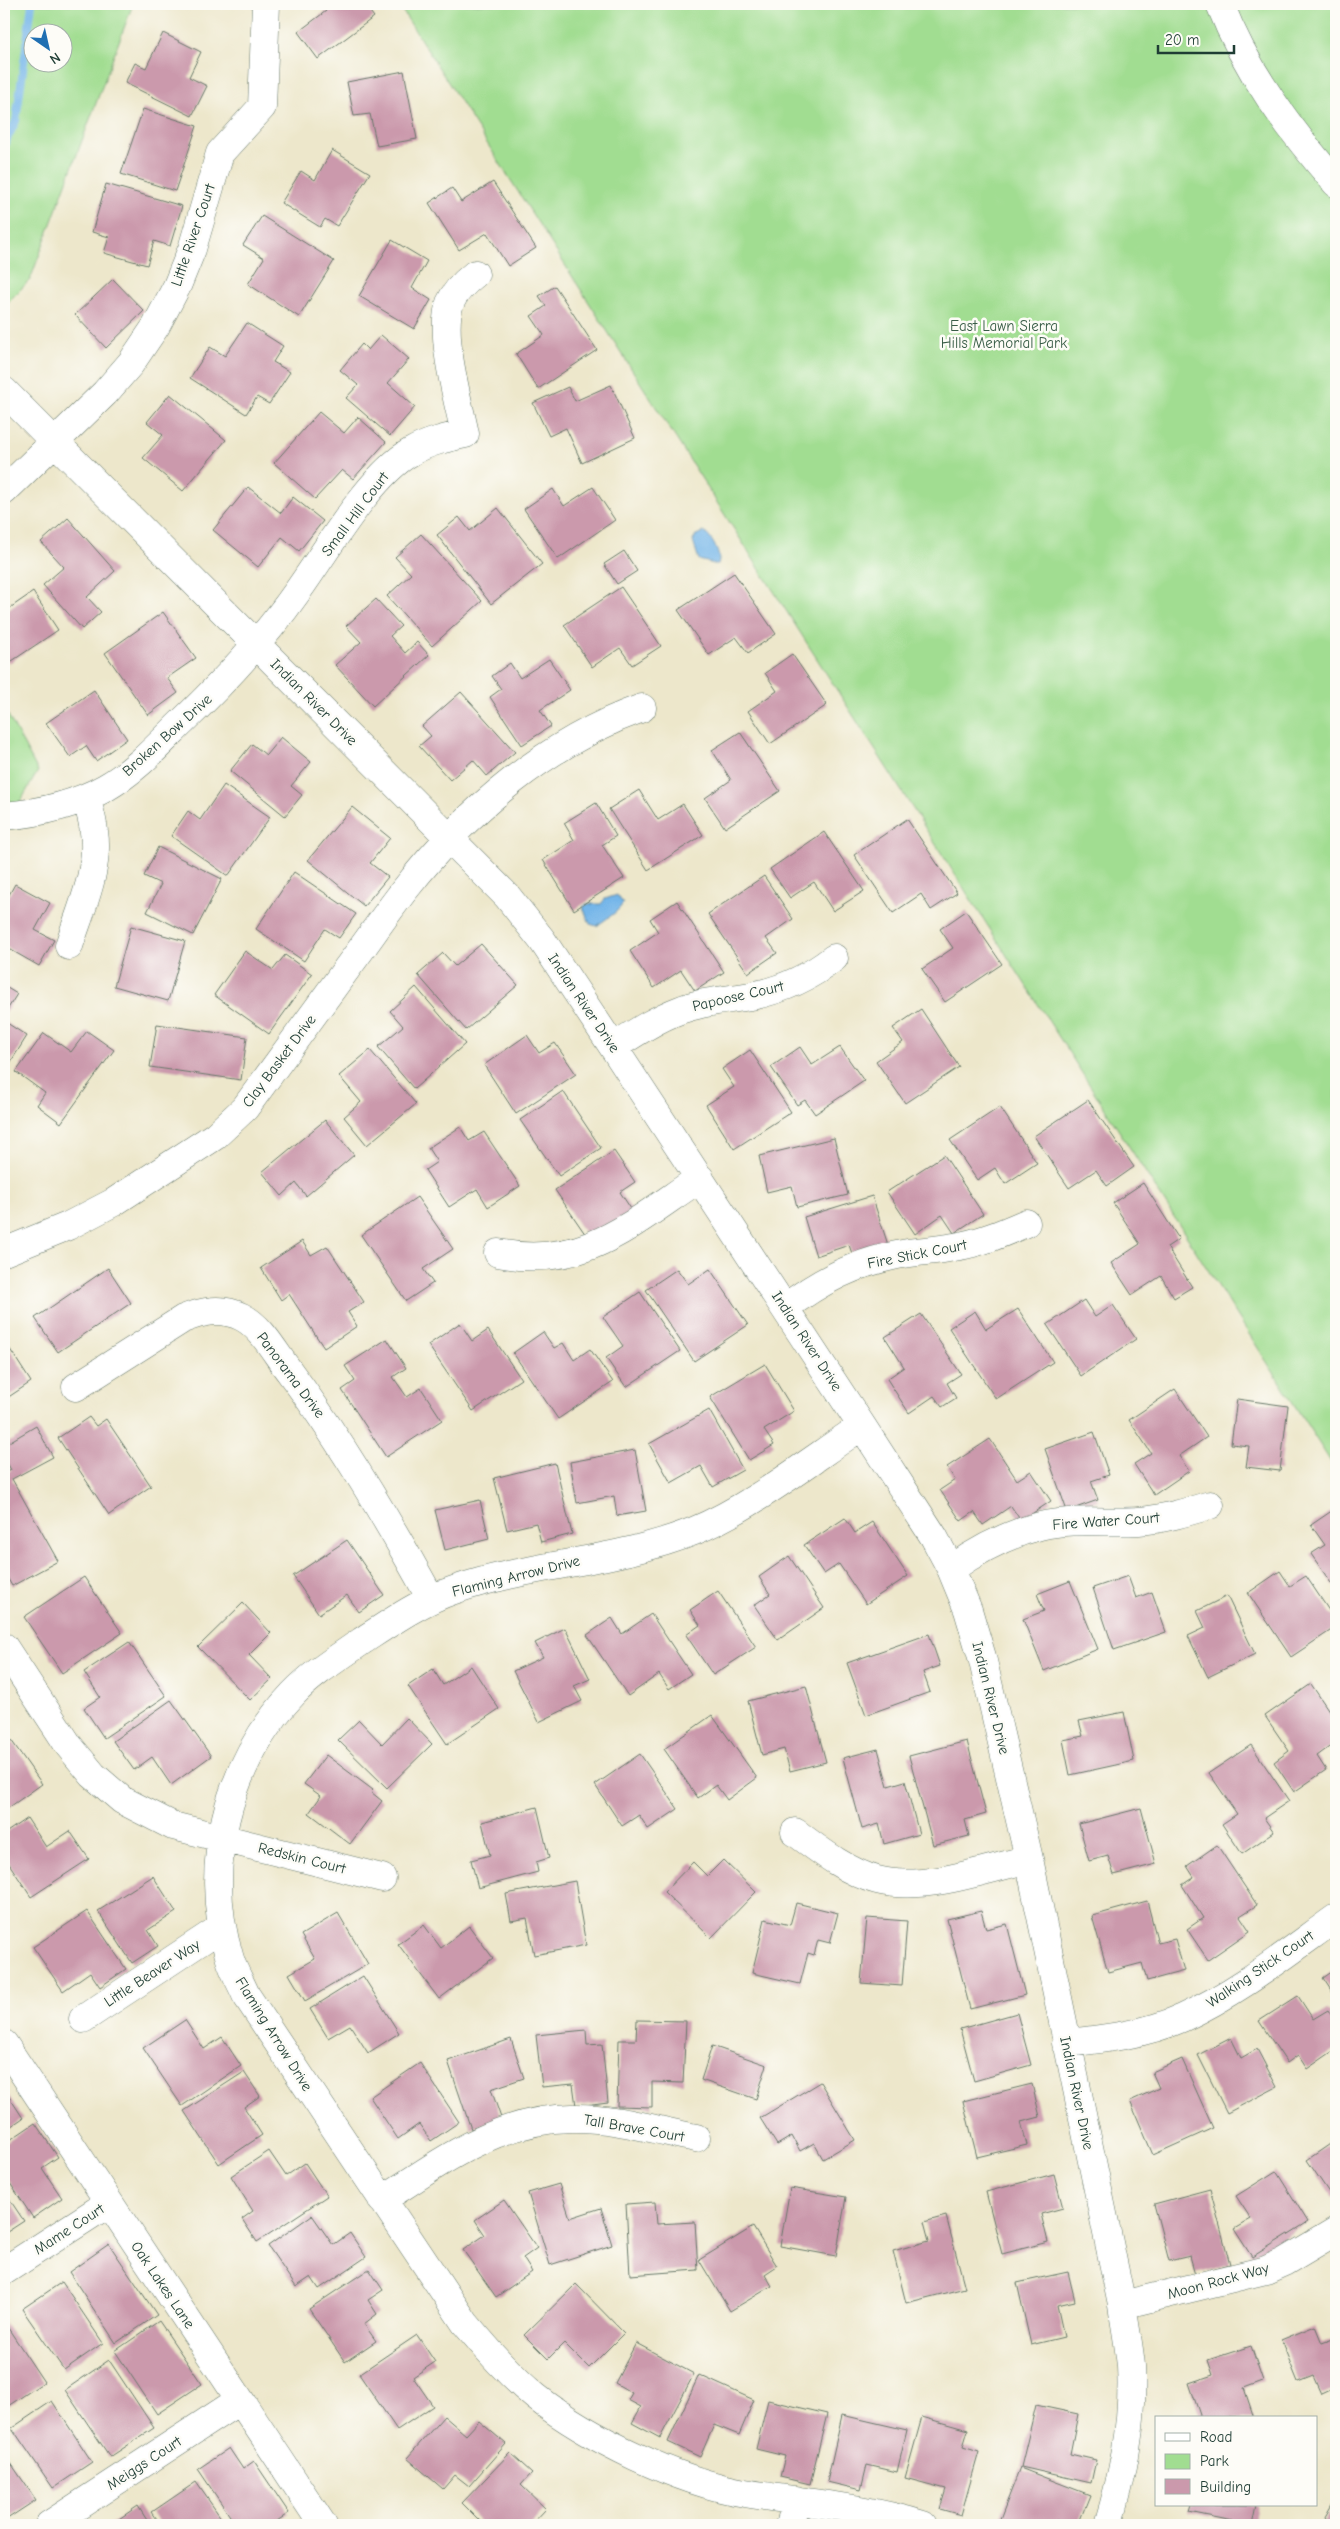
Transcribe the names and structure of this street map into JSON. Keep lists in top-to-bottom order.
{
  "streets": {
    "street": [
      "Little River Court",
      "Small Hill Court",
      "Indian River Drive",
      "Broken Bow Drive",
      "Papoose Court",
      "Clay Basket Drive",
      "Fire Stick Court",
      "Panorama Drive",
      "Fire Water Court",
      "Flaming Arrow Drive",
      "Redskin Court",
      "Walking Stick Court",
      "Little Beaver Way",
      "Tall Brave Court",
      "Mame Court",
      "Moon Rock Way",
      "Oak Lakes Lane",
      "Meiggs Court"
    ]
  },
  "crossings": [
    ["Little River Court", "Indian River Drive"],
    ["Small Hill Court", "Indian River Drive"],
    ["Small Hill Court", "Broken Bow Drive"],
    ["Indian River Drive", "Broken Bow Drive"],
    ["Indian River Drive", "Papoose Court"],
    ["Indian River Drive", "Clay Basket Drive"],
    ["Indian River Drive", "Fire Stick Court"],
    ["Indian River Drive", "Fire Water Court"],
    ["Indian River Drive", "Flaming Arrow Drive"],
    ["Indian River Drive", "Walking Stick Court"],
    ["Indian River Drive", "Moon Rock Way"],
    ["Panorama Drive", "Flaming Arrow Drive"],
    ["Flaming Arrow Drive", "Redskin Court"],
    ["Flaming Arrow Drive", "Little Beaver Way"],
    ["Flaming Arrow Drive", "Tall Brave Court"],
    ["Mame Court", "Oak Lakes Lane"],
    ["Oak Lakes Lane", "Meiggs Court"]
  ],
  "parks": ["East Lawn Sierra Hills Memorial Park"],
  "legend": ["Road", "Park", "Building"],
  "scale_bar": "20 m",
  "north": "bottom right"
}
